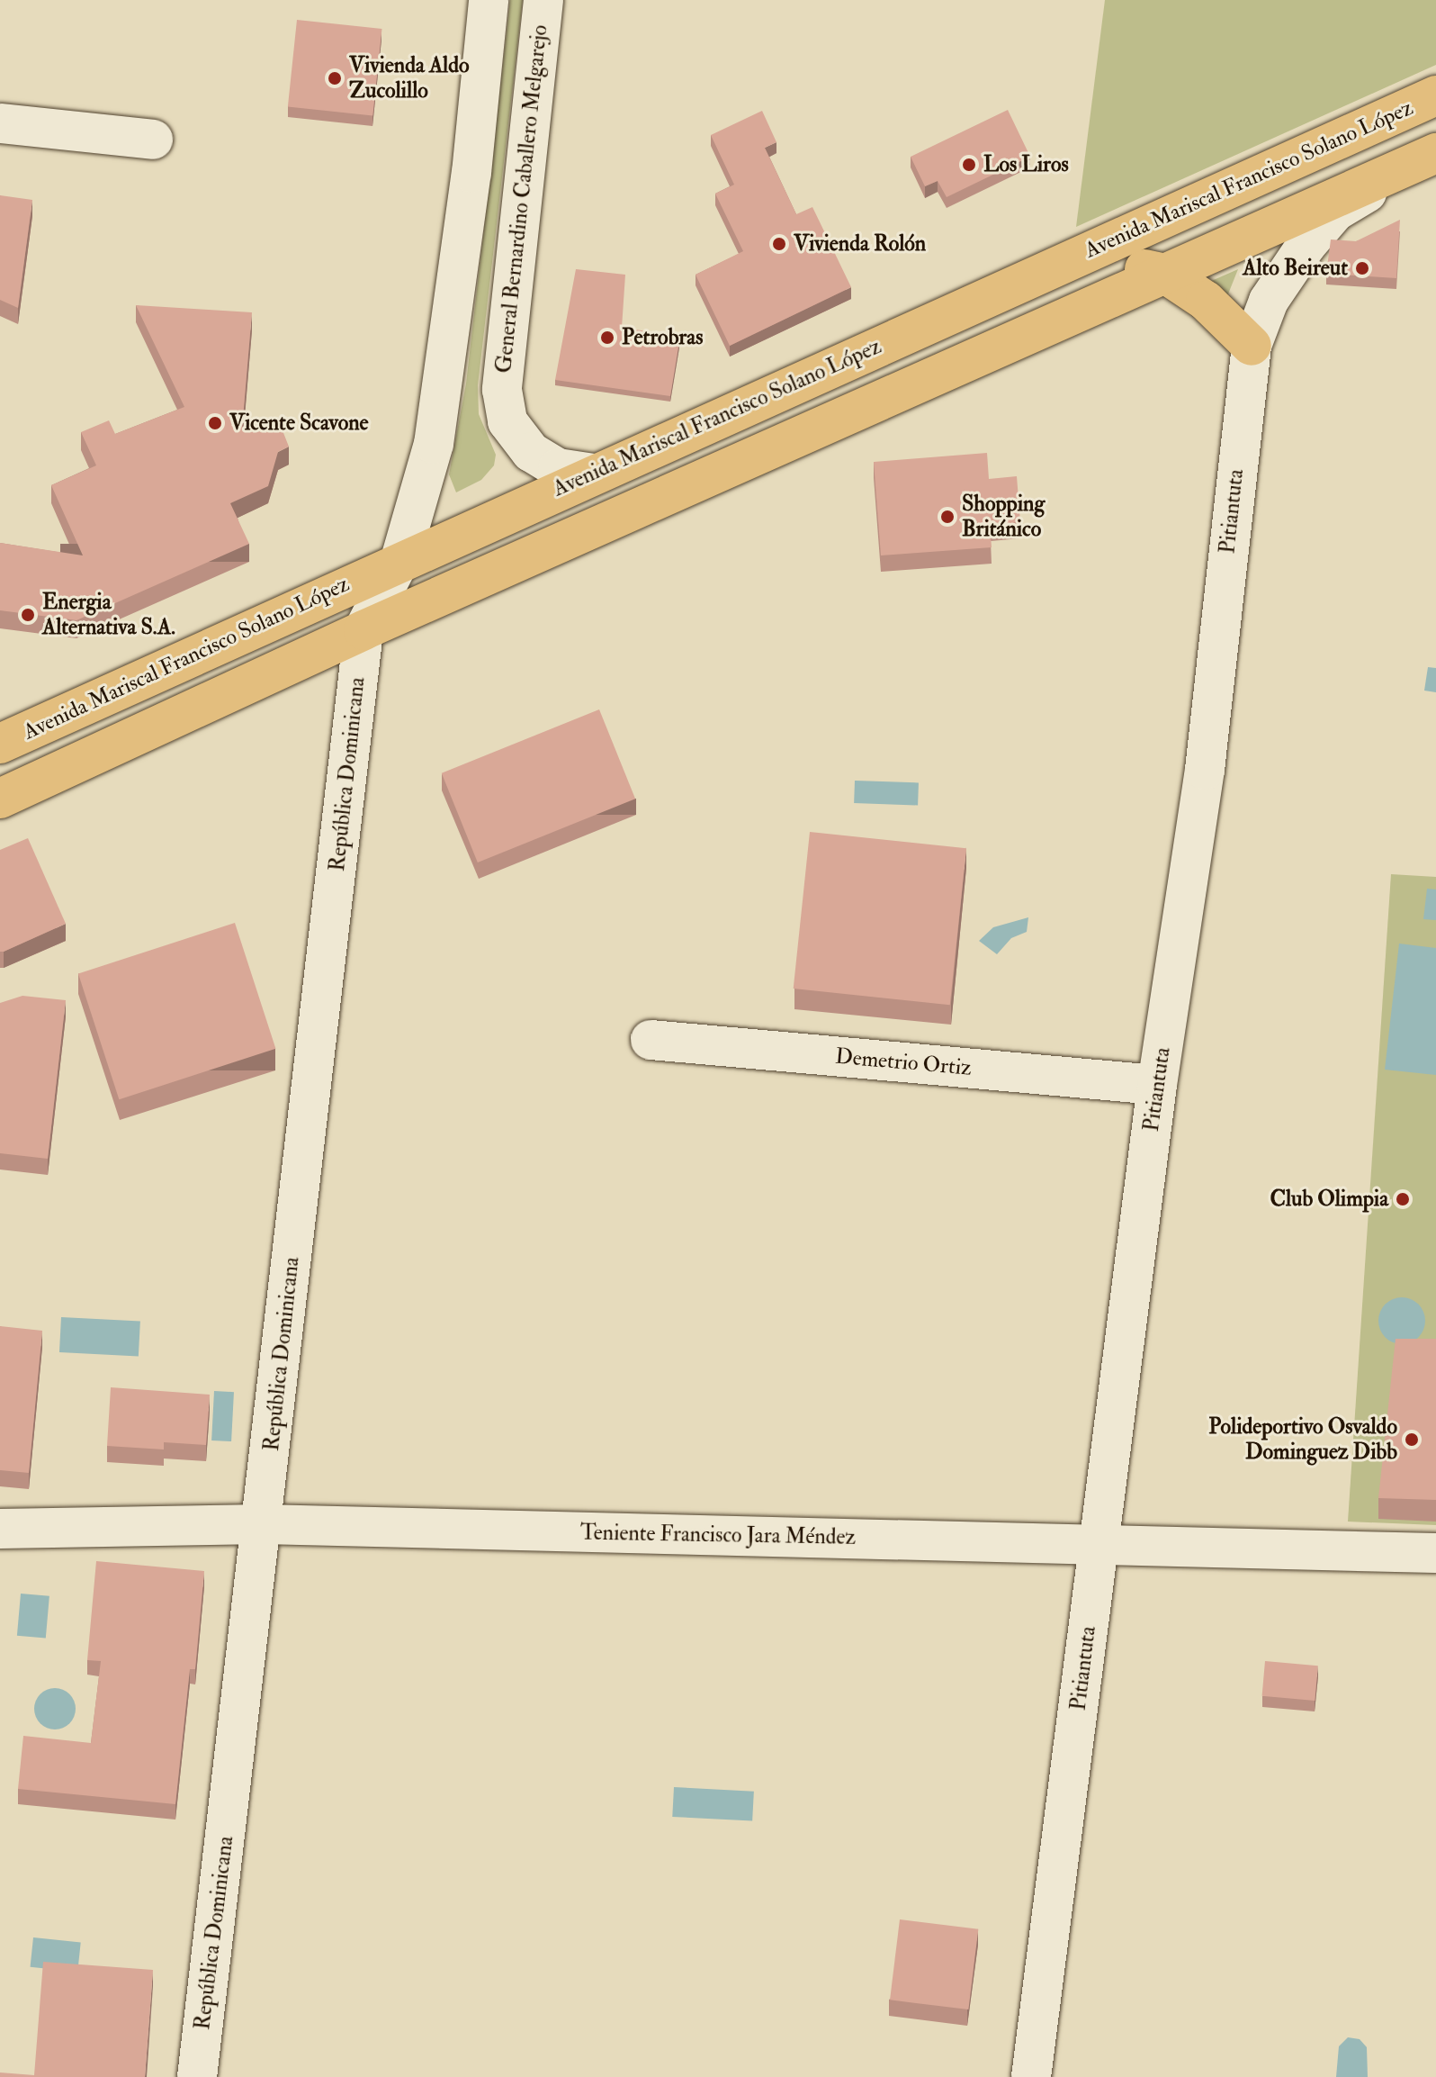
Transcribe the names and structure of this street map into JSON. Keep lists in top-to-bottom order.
{
  "streets": {
    "highway": ["Avenida Mariscal Francisco Solano López"],
    "street": [
      "General Bernardino Caballero Melgarejo",
      "Pitiantuta",
      "República Dominicana",
      "Demetrio Ortiz",
      "Teniente Francisco Jara Méndez"
    ]
  },
  "crossings": [
    ["Avenida Mariscal Francisco Solano López", "General Bernardino Caballero Melgarejo"],
    ["Pitiantuta", "Demetrio Ortiz"],
    ["Pitiantuta", "Teniente Francisco Jara Méndez"],
    ["República Dominicana", "Teniente Francisco Jara Méndez"]
  ],
  "places": [
    "Vivienda Aldo Zucolillo",
    "Los Liros",
    "Vivienda Rolón",
    "Alto Beireut",
    "Petrobras",
    "Vicente Scavone",
    "Shopping Británico",
    "Energia Alternativa S.A.",
    "Club Olimpia",
    "Polideportivo Osvaldo Dominguez Dibb"
  ]
}
